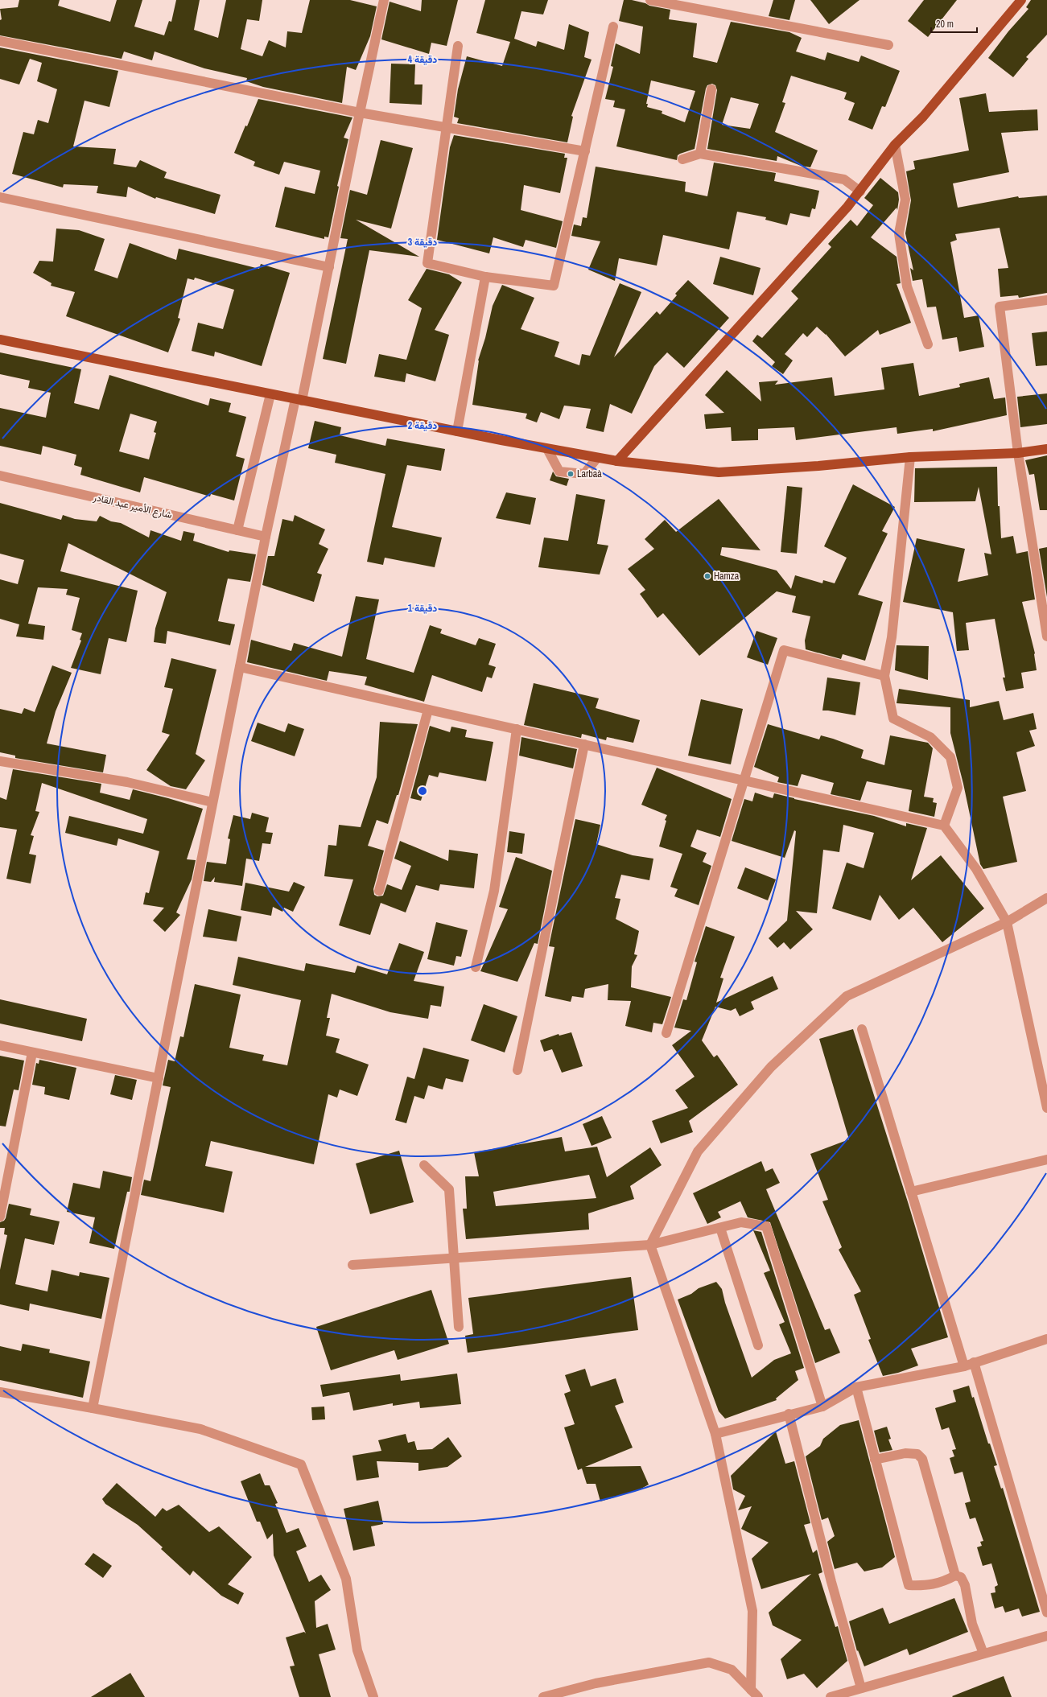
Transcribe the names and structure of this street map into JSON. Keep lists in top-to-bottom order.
{
  "streets": {
    "street": ["شارع الأمير عبد القادر"]
  },
  "places": ["Larbaà", "Hamza"],
  "scale_bar": "20 m",
  "rings": [
    "4 دقيقة",
    "3 دقيقة",
    "2 دقيقة",
    "1 دقيقة"
  ]
}
